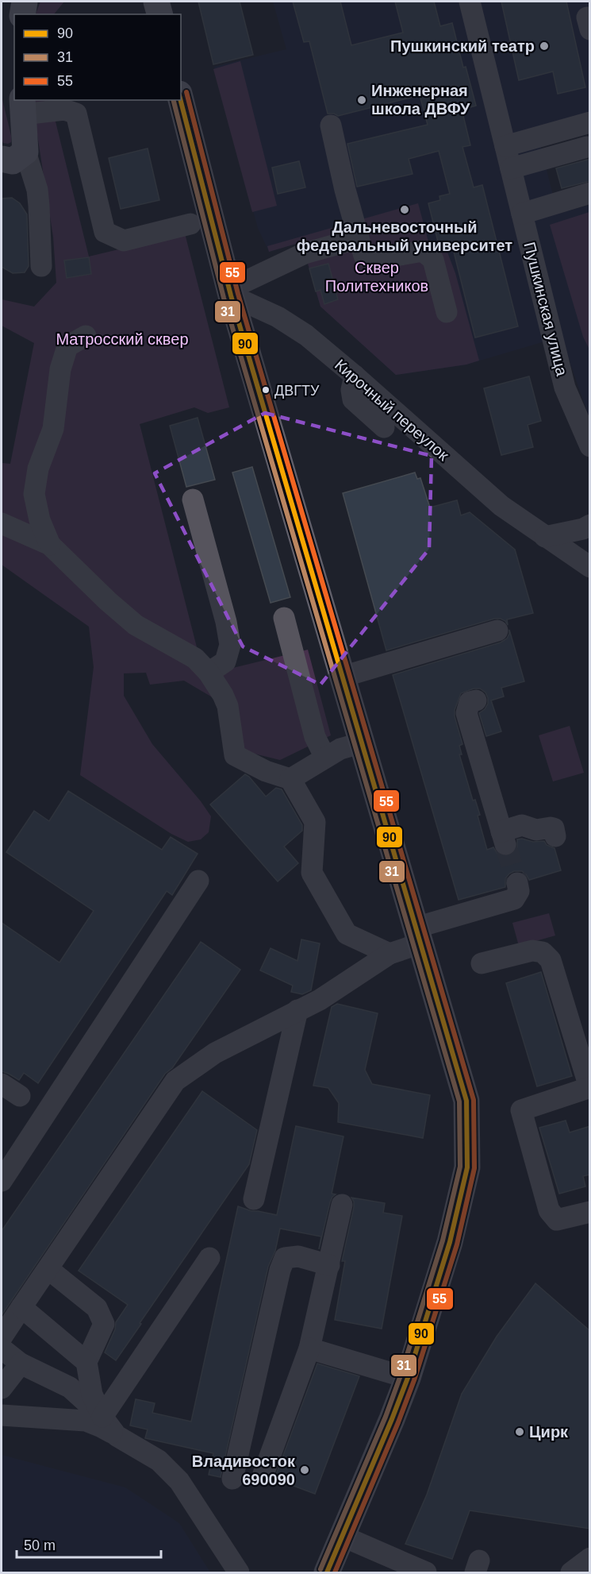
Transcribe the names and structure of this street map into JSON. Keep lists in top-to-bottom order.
{
  "streets": {
    "street": ["Пушкинская улица", "Кирочный переулок"]
  },
  "parks": ["Сквер Политехников", "Матросский сквер"],
  "places": [
    "Пушкинский театр",
    "Инженерная школа ДВФУ",
    "Дальневосточный федеральный университет",
    "ДВГТУ",
    "Цирк",
    "Владивосток 690090"
  ],
  "lines": ["transit line 55", "transit line 90", "transit line 31"],
  "legend": ["90", "31", "55"],
  "scale_bar": "50 m"
}
